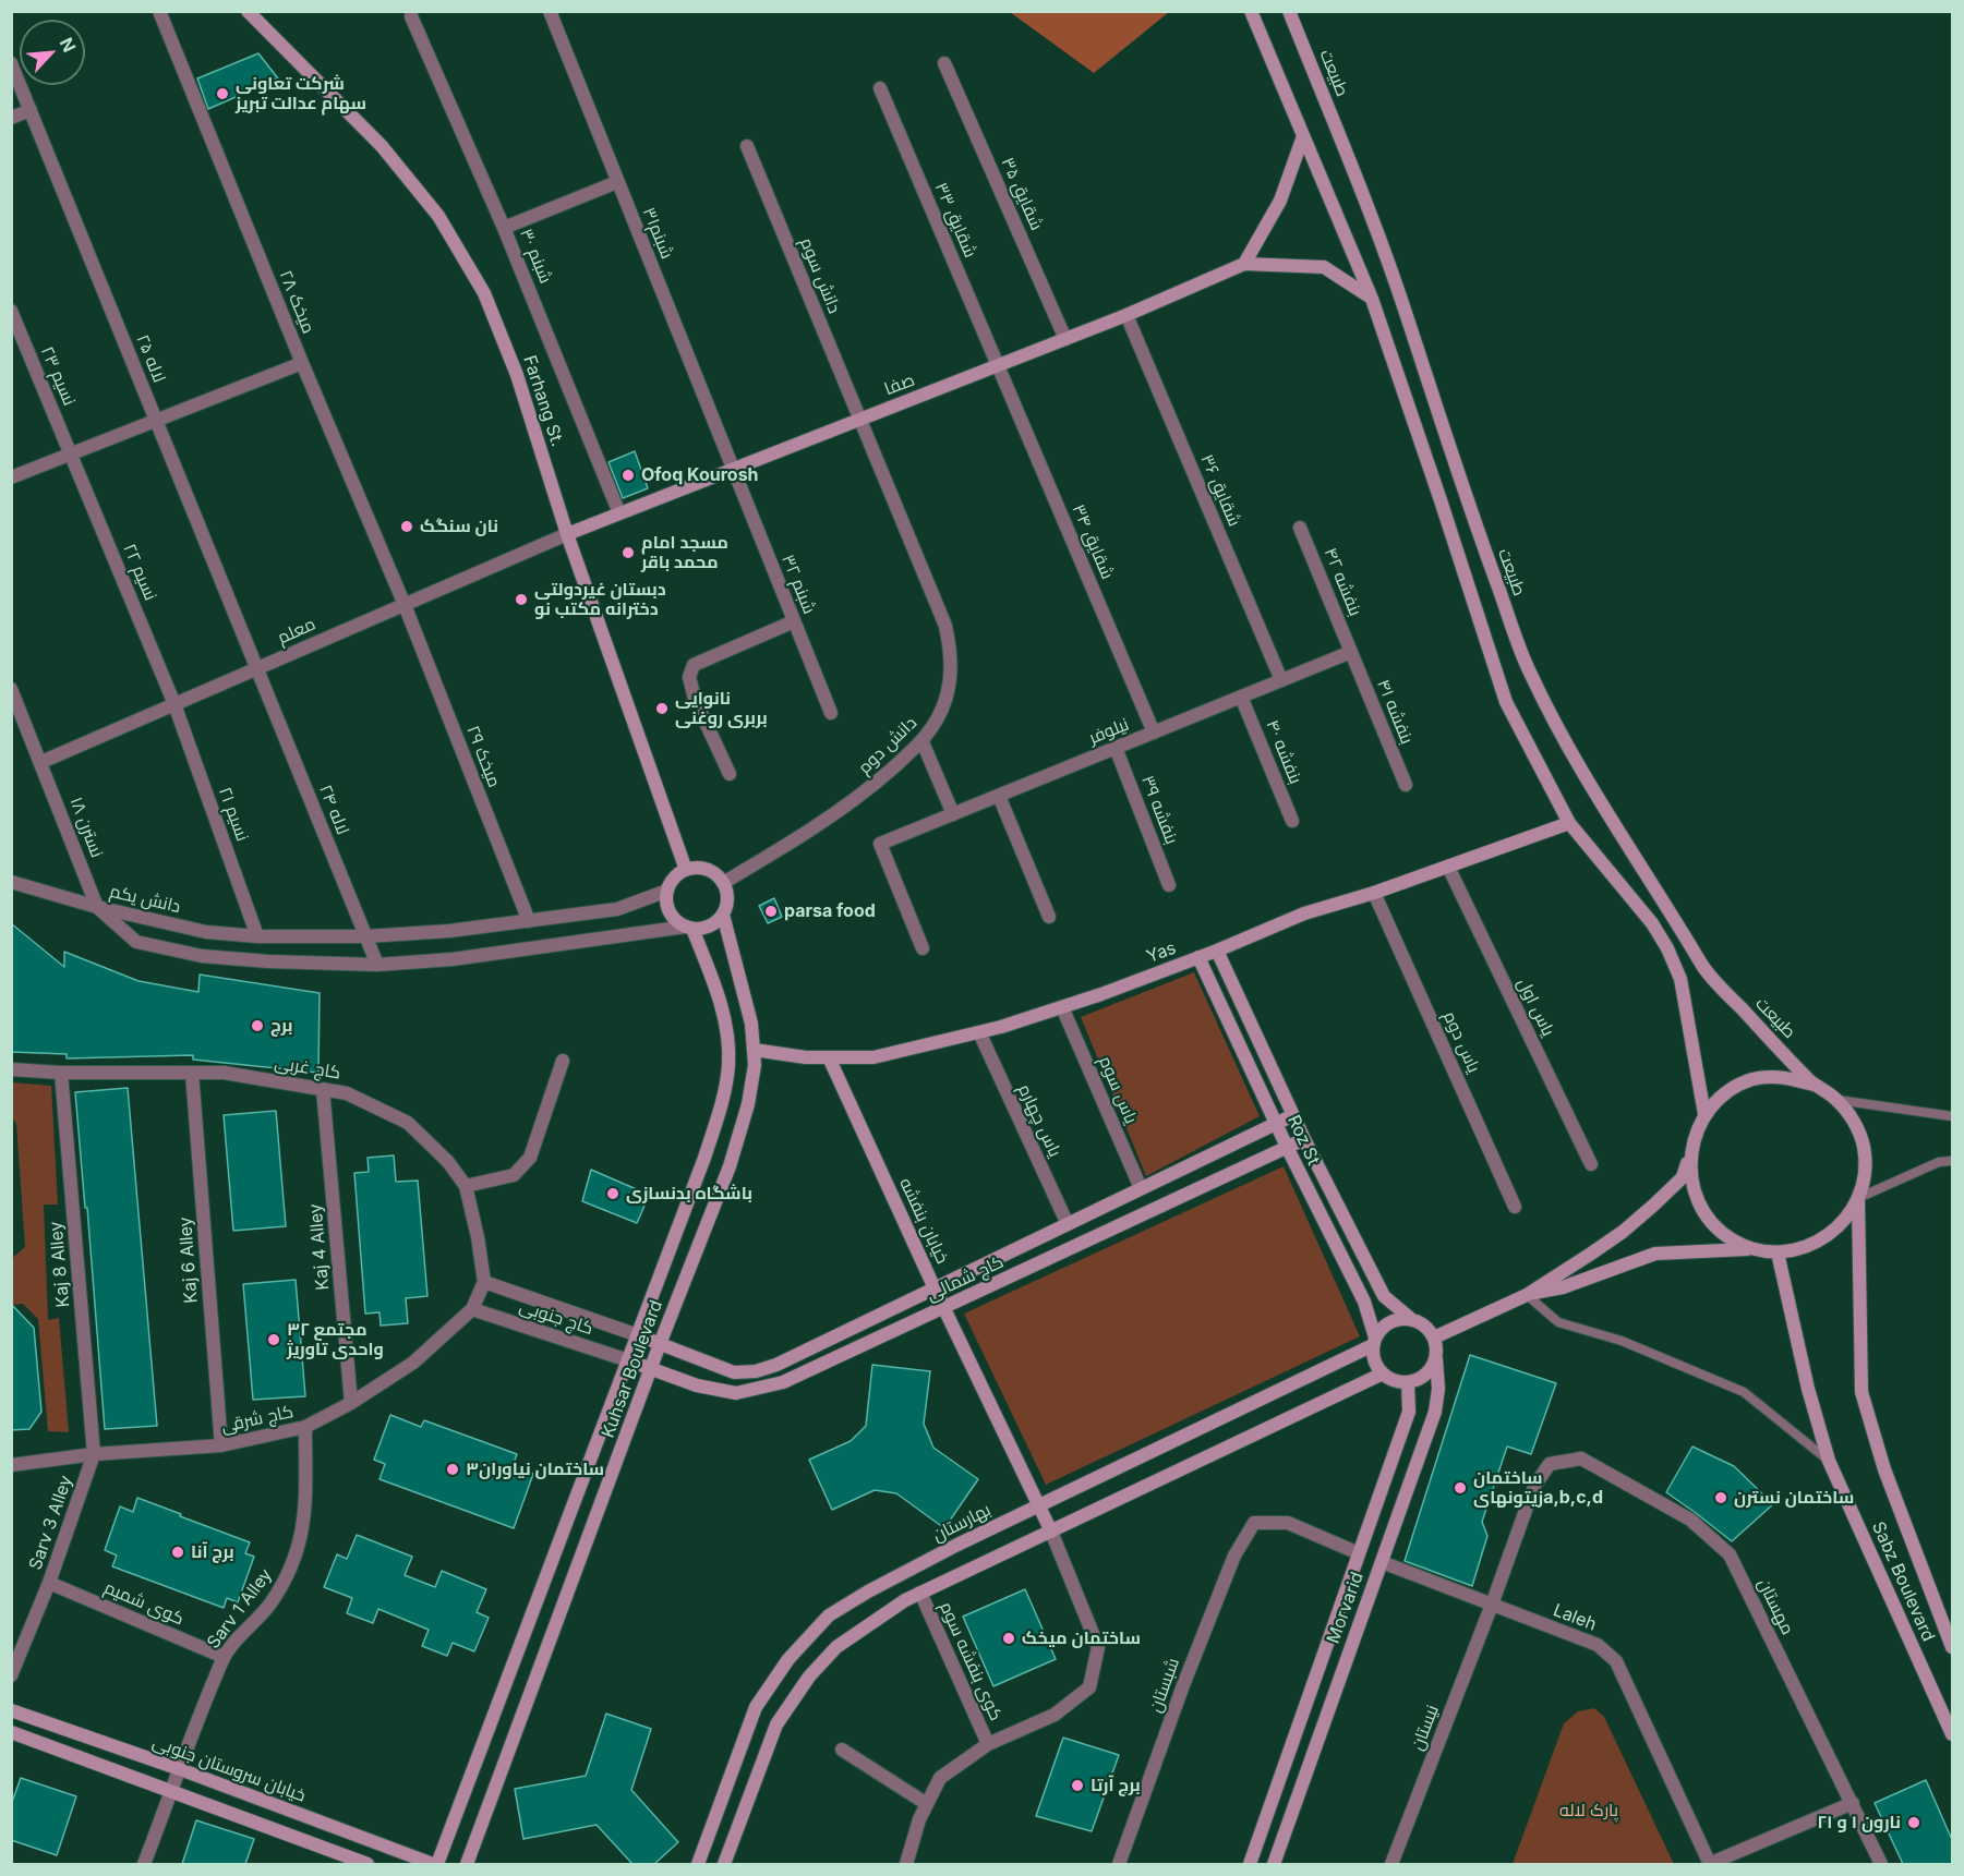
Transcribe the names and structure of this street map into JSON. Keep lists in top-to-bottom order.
{
  "streets": {
    "street": [
      "طبیعت",
      "شقایق ۳۵",
      "شقایق ۳۳",
      "شبنم۳۱",
      "شبنم ۳۰",
      "دانش سوم",
      "میخک ۲۸",
      "لاله ۲۵",
      "نسیم ۲۳",
      "صفا",
      "Farhang St.",
      "شقایق ۳۶",
      "شقایق ۳۴",
      "نسیم ۲۲",
      "بنفشه ۴۲",
      "شبنم ۳۲",
      "معلم",
      "بنفشه ۴۱",
      "نیلوفر",
      "دانش دوم",
      "بنفشه ۴۰",
      "میخک ۲۹",
      "لاله ۲۴",
      "بنفشه ۳۹",
      "نسیم ۲۱",
      "نسترن ۱۸",
      "دانش یکم",
      "Yas",
      "یاس اول",
      "یاس دوم",
      "کاج غربی",
      "یاس سوم",
      "یاس چهارم",
      "Roz St",
      "خیابان بنفشه",
      "Kaj 4 Alley",
      "Kaj 6 Alley",
      "Kaj 8 Alley",
      "کاج شمالی",
      "کاج جنوبی",
      "Kuhsar Boulevard",
      "کاج شرقی",
      "Sarv 3 Alley",
      "بهارستان",
      "Sabz Boulevard",
      "کوی شمیم",
      "مهستان",
      "Morvarid",
      "Sarv 1 Alley",
      "Laleh",
      "کوی بنفشه سوم",
      "شبستان",
      "نیستان",
      "خیابان سروستان جنوبی"
    ]
  },
  "crossings": [
    ["طبیعت", "Sabz Boulevard"],
    ["شقایق ۳۵", "صفا"],
    ["شقایق ۳۳", "صفا"],
    ["شقایق ۳۳", "شقایق ۳۴"],
    ["شبنم۳۱", "صفا"],
    ["شبنم۳۱", "شبنم ۳۲"],
    ["شبنم ۳۰", "صفا"],
    ["دانش سوم", "صفا"],
    ["دانش سوم", "دانش دوم"],
    ["میخک ۲۸", "معلم"],
    ["میخک ۲۸", "میخک ۲۹"],
    ["لاله ۲۵", "معلم"],
    ["لاله ۲۵", "لاله ۲۴"],
    ["نسیم ۲۳", "نسیم ۲۲"],
    ["صفا", "Farhang St."],
    ["صفا", "شقایق ۳۶"],
    ["صفا", "شقایق ۳۴"],
    ["صفا", "شبنم ۳۲"],
    ["صفا", "معلم"],
    ["صفا", "دانش دوم"],
    ["Farhang St.", "معلم"],
    ["Farhang St.", "دانش دوم"],
    ["Farhang St.", "دانش یکم"],
    ["Farhang St.", "Kuhsar Boulevard"],
    ["شقایق ۳۶", "نیلوفر"],
    ["شقایق ۳۴", "نیلوفر"],
    ["نسیم ۲۲", "معلم"],
    ["نسیم ۲۲", "نسیم ۲۱"],
    ["بنفشه ۴۲", "بنفشه ۴۱"],
    ["بنفشه ۴۲", "نیلوفر"],
    ["معلم", "میخک ۲۹"],
    ["معلم", "لاله ۲۴"],
    ["معلم", "نسیم ۲۱"],
    ["معلم", "نسترن ۱۸"],
    ["بنفشه ۴۱", "نیلوفر"],
    ["نیلوفر", "بنفشه ۴۰"],
    ["نیلوفر", "بنفشه ۳۹"],
    ["دانش دوم", "دانش یکم"],
    ["دانش دوم", "Kuhsar Boulevard"],
    ["میخک ۲۹", "دانش یکم"],
    ["لاله ۲۴", "دانش یکم"],
    ["نسیم ۲۱", "دانش یکم"],
    ["نسترن ۱۸", "دانش یکم"],
    ["دانش یکم", "Kuhsar Boulevard"],
    ["Yas", "یاس اول"],
    ["Yas", "یاس دوم"],
    ["Yas", "یاس سوم"],
    ["Yas", "یاس چهارم"],
    ["Yas", "Roz St"],
    ["Yas", "خیابان بنفشه"],
    ["Yas", "Kuhsar Boulevard"],
    ["کاج غربی", "Kaj 4 Alley"],
    ["کاج غربی", "Kaj 6 Alley"],
    ["کاج غربی", "Kaj 8 Alley"],
    ["کاج غربی", "کاج جنوبی"],
    ["یاس سوم", "کاج شمالی"],
    ["یاس چهارم", "کاج شمالی"],
    ["Roz St", "کاج شمالی"],
    ["Roz St", "بهارستان"],
    ["Roz St", "Morvarid"],
    ["خیابان بنفشه", "کاج شمالی"],
    ["خیابان بنفشه", "بهارستان"],
    ["Kaj 4 Alley", "کاج شرقی"],
    ["Kaj 6 Alley", "کاج شرقی"],
    ["Kaj 8 Alley", "کاج شرقی"],
    ["Kaj 8 Alley", "Sarv 3 Alley"],
    ["کاج شمالی", "کاج جنوبی"],
    ["کاج شمالی", "Kuhsar Boulevard"],
    ["کاج جنوبی", "Kuhsar Boulevard"],
    ["کاج جنوبی", "کاج شرقی"],
    ["Kuhsar Boulevard", "خیابان سروستان جنوبی"],
    ["کاج شرقی", "Sarv 3 Alley"],
    ["کاج شرقی", "Sarv 1 Alley"],
    ["Sarv 3 Alley", "کوی شمیم"],
    ["بهارستان", "Morvarid"],
    ["کوی شمیم", "Sarv 1 Alley"],
    ["مهستان", "نیستان"],
    ["Morvarid", "Laleh"],
    ["Morvarid", "شبستان"],
    ["Sarv 1 Alley", "خیابان سروستان جنوبی"],
    ["Laleh", "نیستان"]
  ],
  "parks": ["پارک لاله"],
  "places": [
    "شرکت تعاونی سهام عدالت تبریز",
    "Ofoq Kourosh",
    "نان سنگک",
    "مسجد امام محمد باقر",
    "دبستان غیردولتی دخترانه مکتب نو",
    "نانوایی بربری روغنی",
    "parsa food",
    "برج",
    "باشگاه بدنسازی",
    "مجتمع ۳۲ واحدی تاوریژ",
    "ساختمان نیاوران۳",
    "ساختمان زیتونهایa,b,c,d",
    "ساختمان نسترن",
    "برج آنا",
    "ساختمان میخک",
    "برج آرتا",
    "نارون ۱ و ۲۱"
  ],
  "north": "top right"
}
